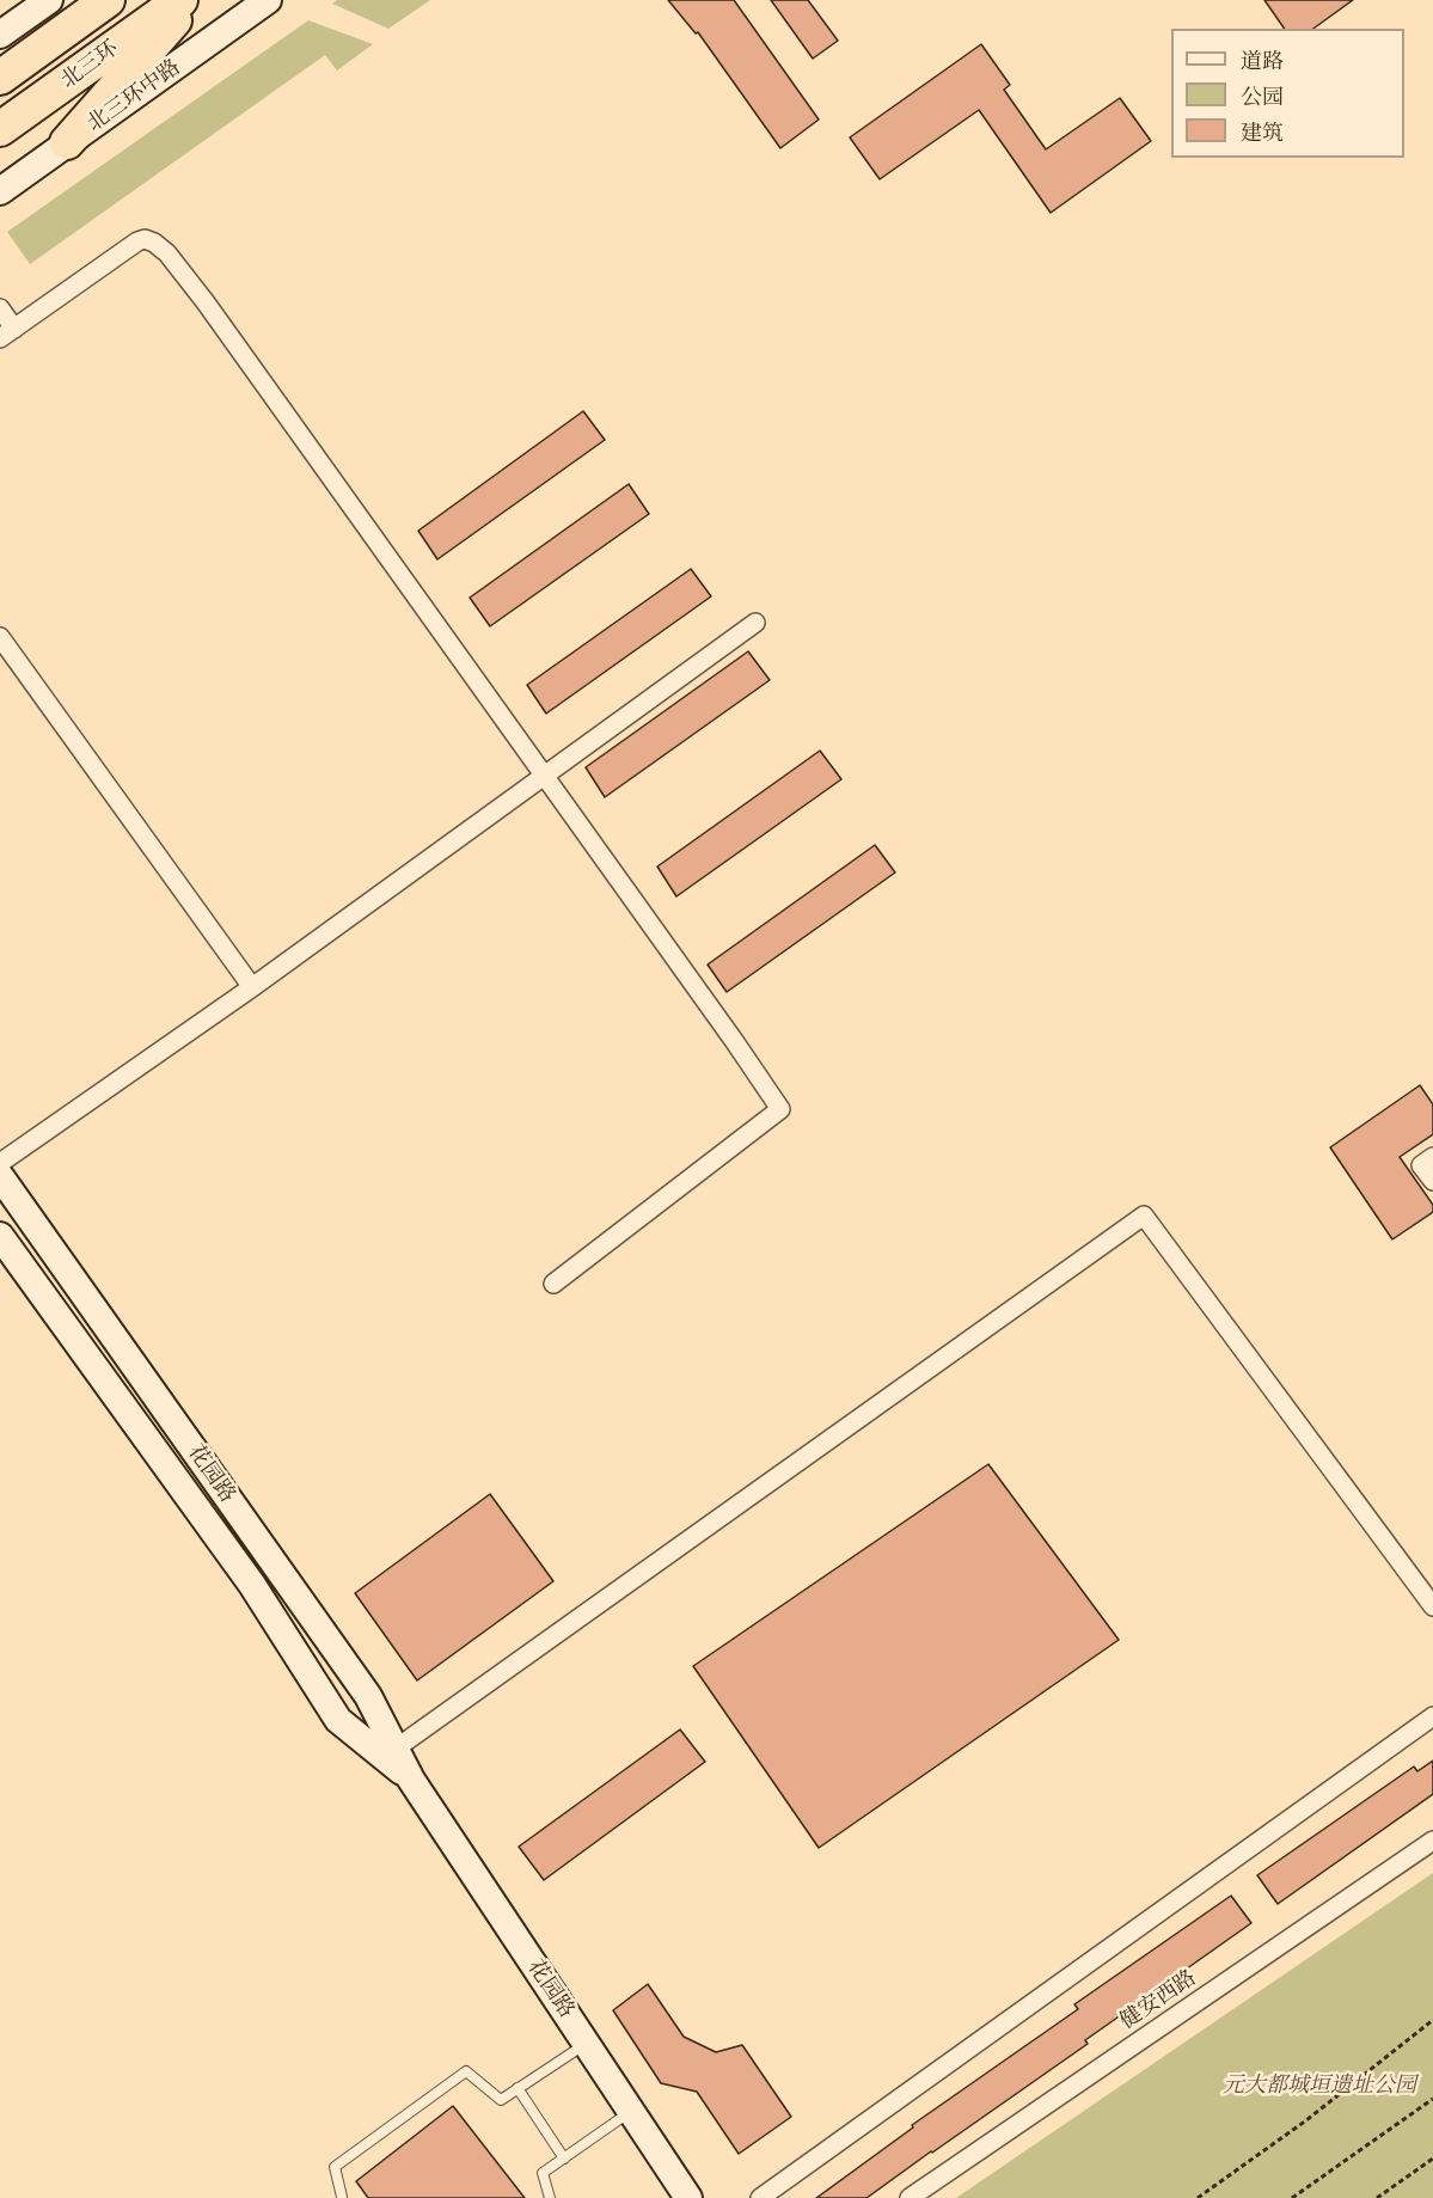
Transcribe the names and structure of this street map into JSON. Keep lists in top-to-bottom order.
{
  "streets": {
    "highway": ["北三环"],
    "street": ["北三环中路", "花园路", "健安西路"]
  },
  "parks": ["元大都城垣遗址公园"],
  "legend": ["道路", "公园", "建筑"]
}
